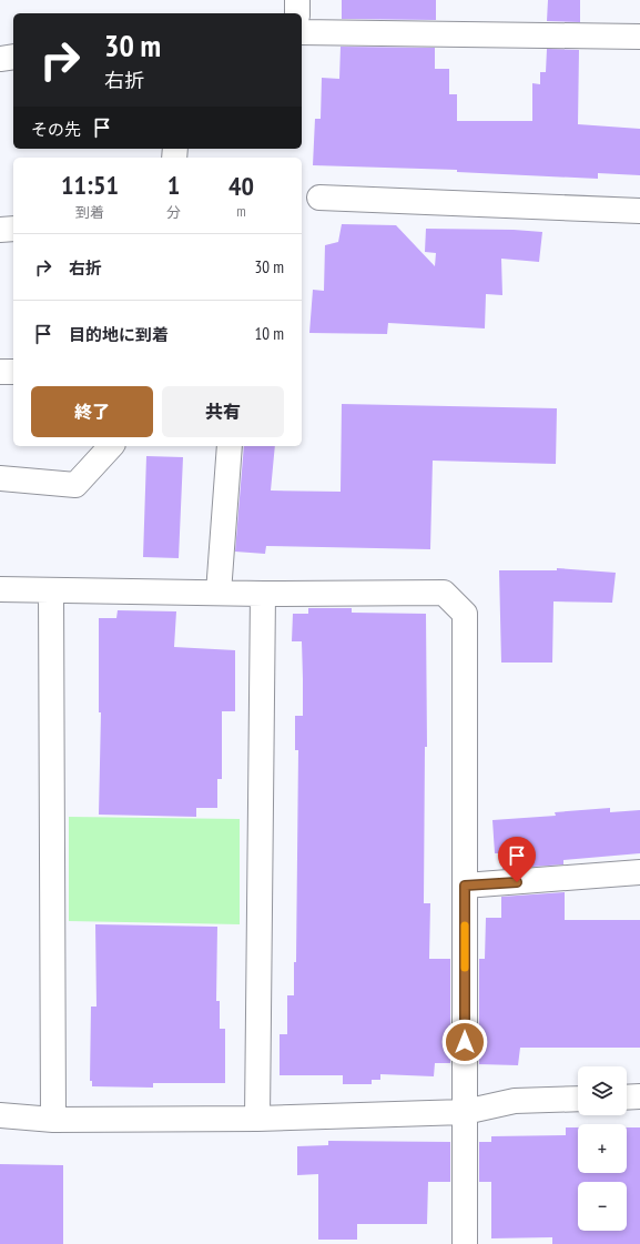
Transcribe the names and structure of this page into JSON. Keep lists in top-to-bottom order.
{
  "page": {
    "turn": ["30 m", "右折"],
    "then": "その先",
    "eta": [
      "11:51",
      "到着",
      "1",
      "分",
      "40",
      "m"
    ],
    "list": [
      {
        "name": "右折",
        "value": "30 m"
      },
      {
        "name": "目的地に到着",
        "value": "10 m"
      }
    ],
    "buttons": ["終了", "共有"],
    "map_buttons": ["+", "−"]
  }
}
